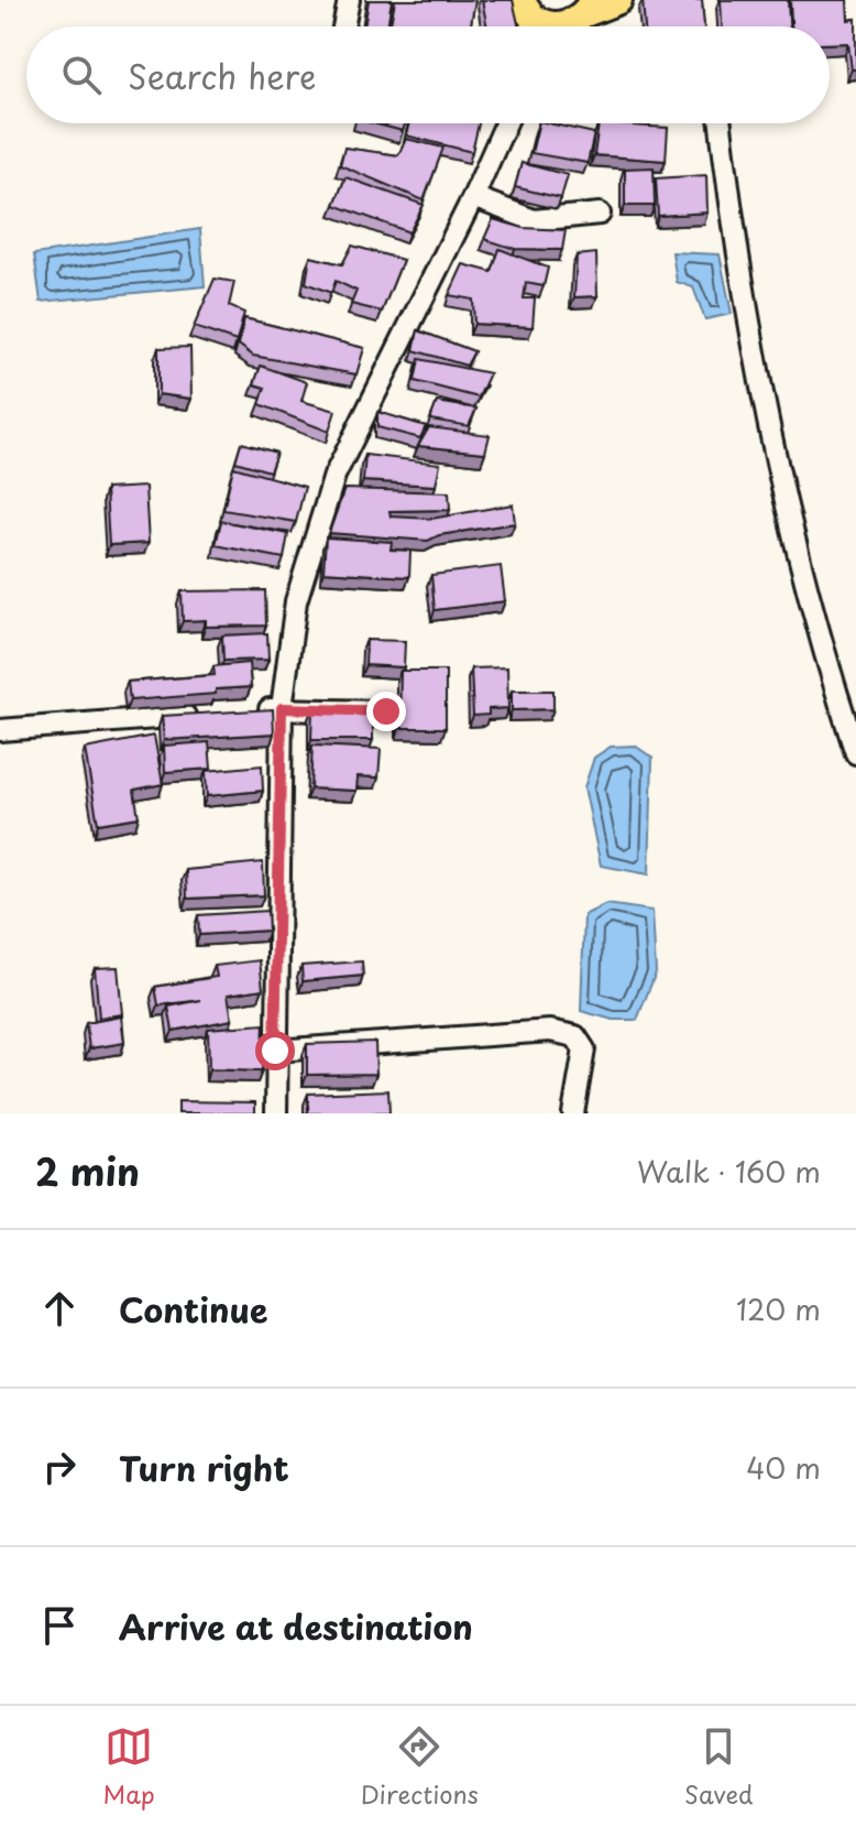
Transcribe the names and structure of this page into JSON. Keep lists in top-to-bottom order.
{
  "page": {
    "search": "Search here",
    "heading": ["2 min", "Walk · 160 m"],
    "list": [
      ["Continue", "120 m"],
      ["Turn right", "40 m"],
      "Arrive at destination"
    ],
    "nav": ["Map", "Directions", "Saved"]
  }
}
